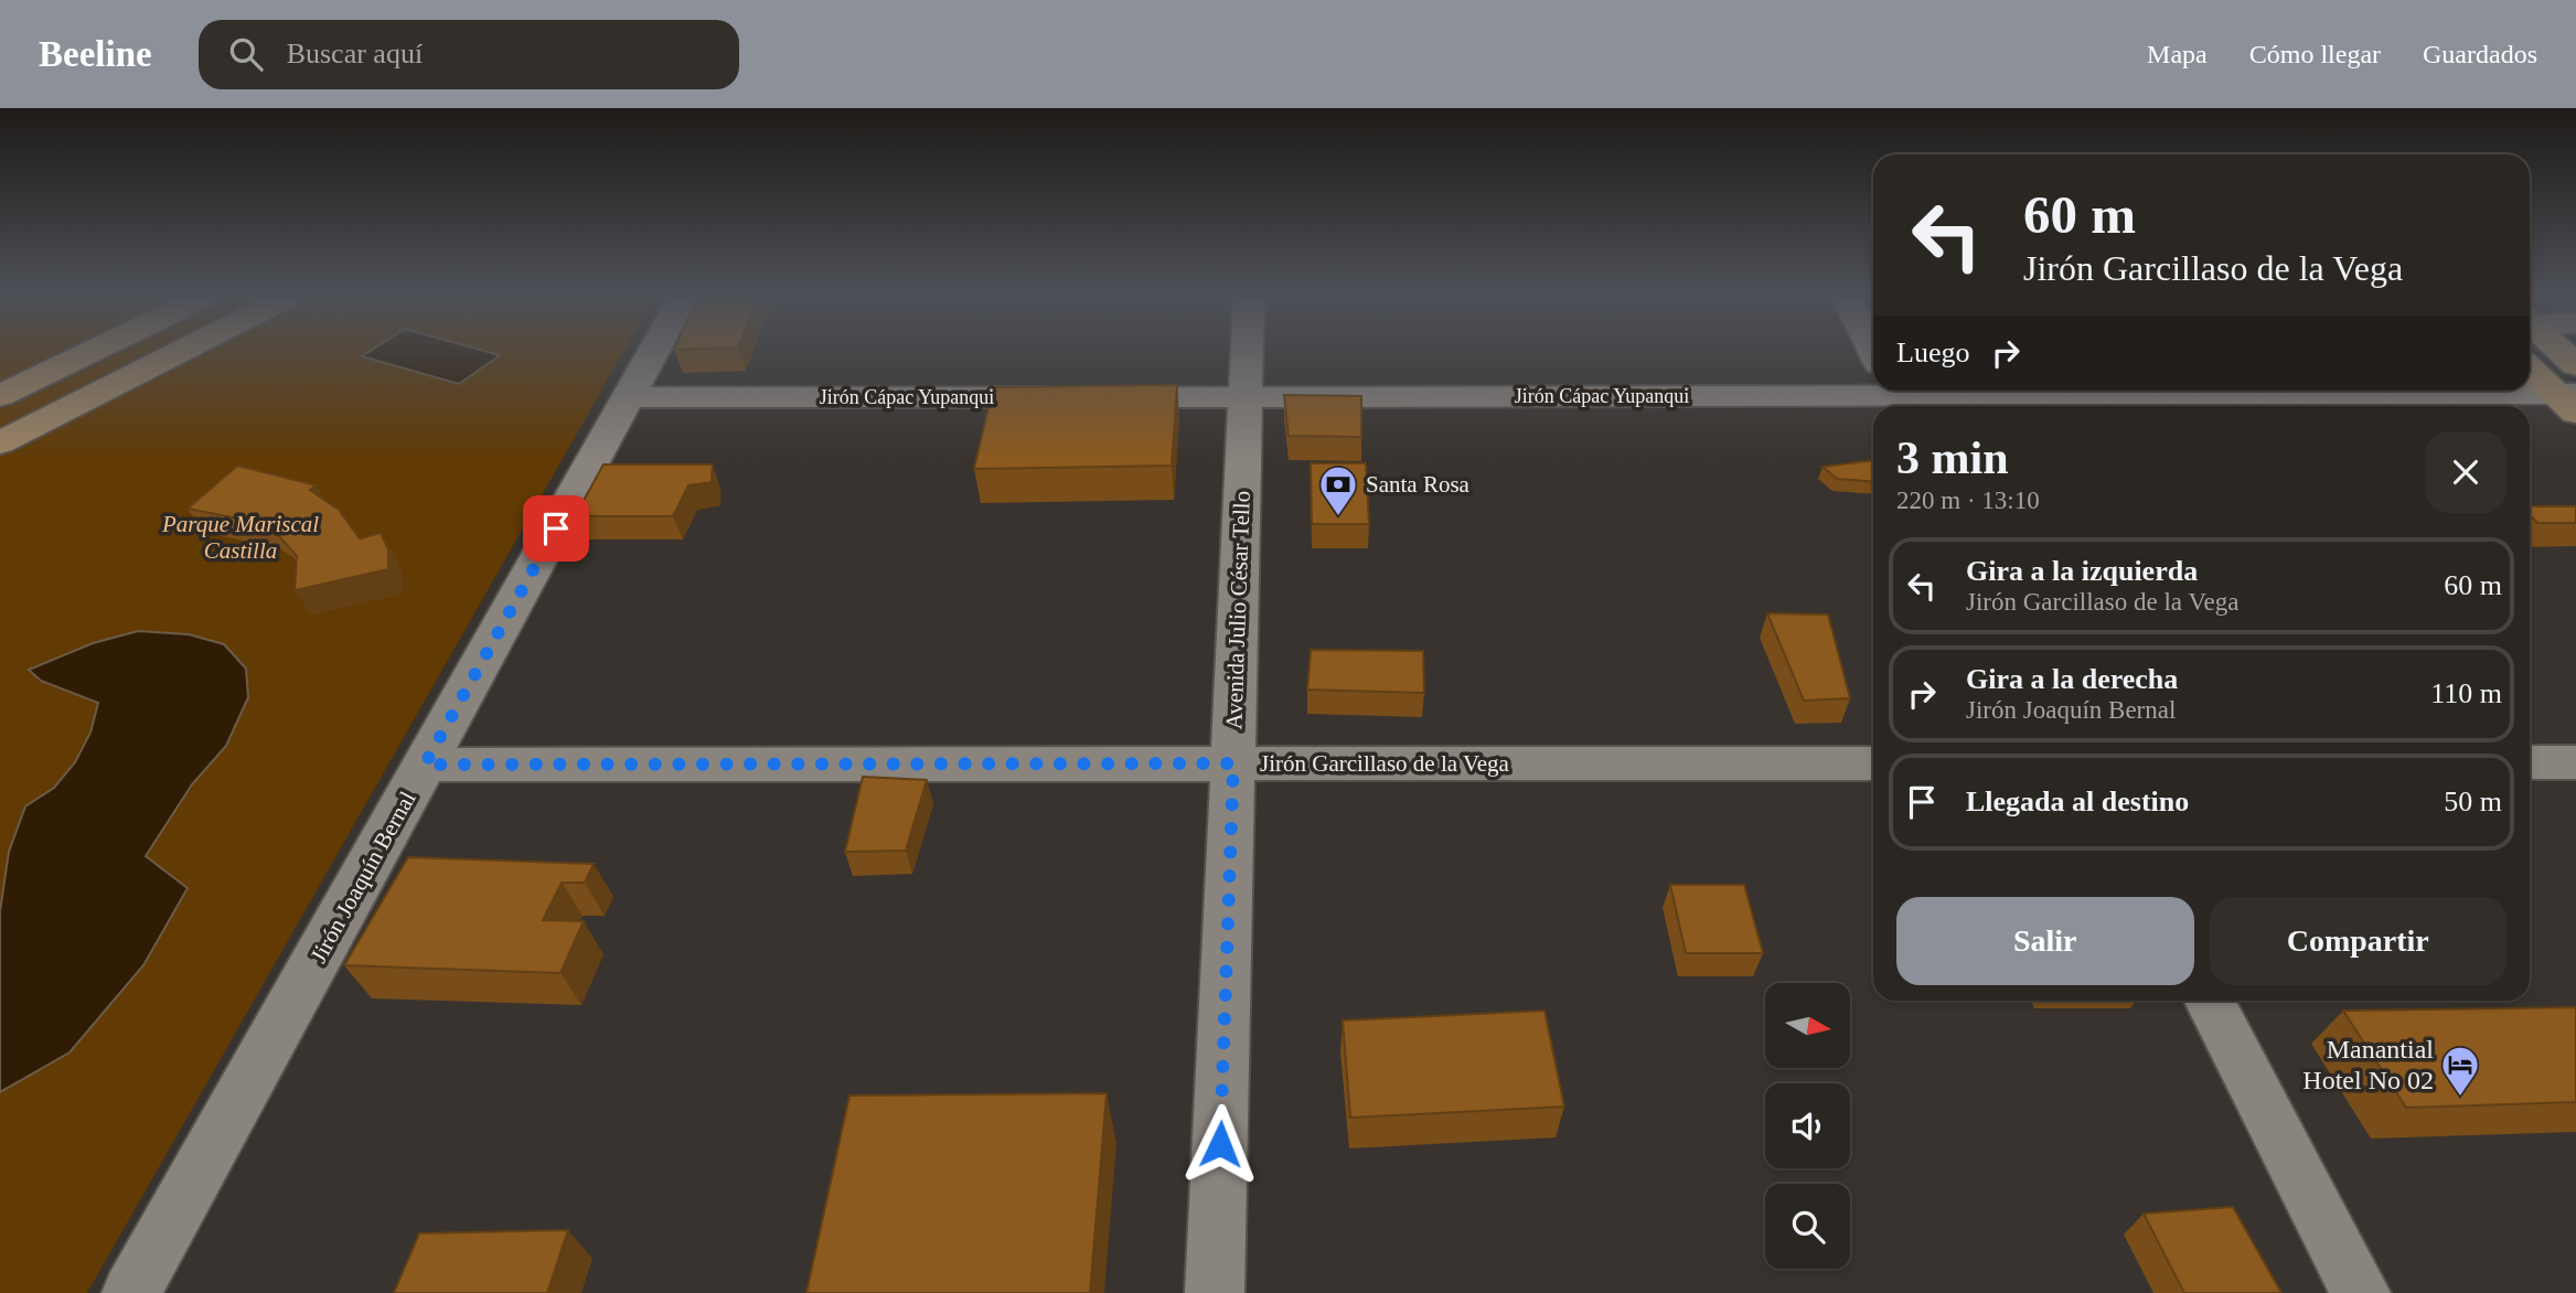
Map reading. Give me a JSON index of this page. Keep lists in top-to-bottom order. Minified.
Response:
{"streets":{"street":["Jirón Cápac Yupanqui","Avenida Julio César Tello","Jirón Garcillaso de la Vega","Jirón Joaquín Bernal"]},"crossings":[["Jirón Cápac Yupanqui","Avenida Julio César Tello"],["Jirón Cápac Yupanqui","Jirón Joaquín Bernal"],["Avenida Julio César Tello","Jirón Garcillaso de la Vega"],["Jirón Garcillaso de la Vega","Jirón Joaquín Bernal"]],"parks":["Parque Mariscal Castilla"],"places":{"bank":["Santa Rosa"],"hotel":["Manantial Hotel No 02"]},"north":"right","page":{"header":"Beeline","search":"Buscar aquí","nav":["Mapa","Cómo llegar","Guardados"],"turn":["60 m","Jirón Garcillaso de la Vega"],"then":"Luego","heading":["3 min","220 m · 13:10"],"list":[{"name":"Gira a la izquierda","note":"Jirón Garcillaso de la Vega","value":"60 m"},{"name":"Gira a la derecha","note":"Jirón Joaquín Bernal","value":"110 m"},{"name":"Llegada al destino","value":"50 m"}],"buttons":["Salir","Compartir"]}}
